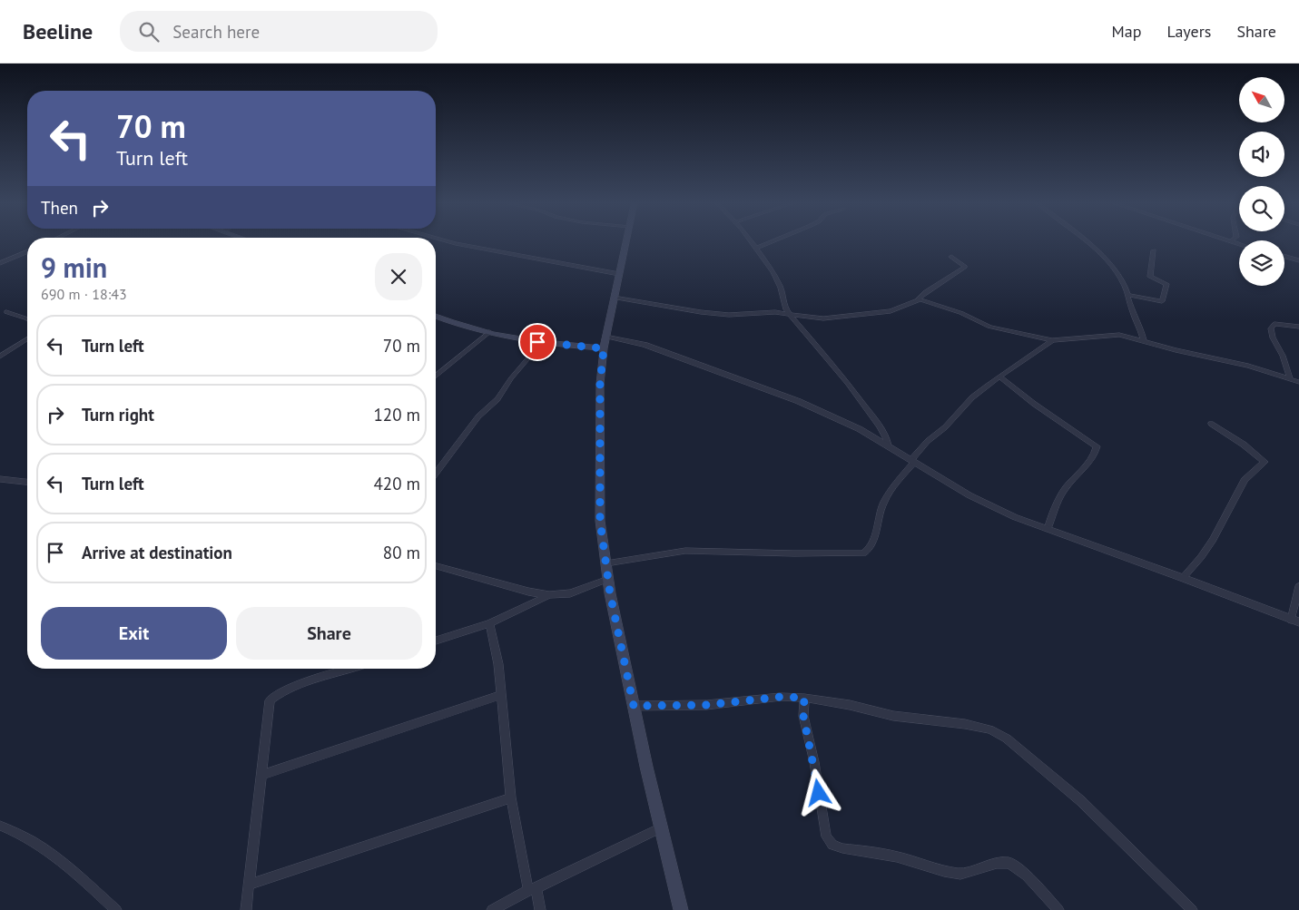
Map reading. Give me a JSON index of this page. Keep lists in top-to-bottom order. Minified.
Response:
{"north":"top left","page":{"header":"Beeline","search":"Search here","nav":["Map","Layers","Share"],"turn":["70 m","Turn left"],"then":"Then","heading":["9 min","690 m · 18:43"],"list":[{"name":"Turn left","value":"70 m"},{"name":"Turn right","value":"120 m"},{"name":"Turn left","value":"420 m"},{"name":"Arrive at destination","value":"80 m"}],"buttons":["Exit","Share"]}}
